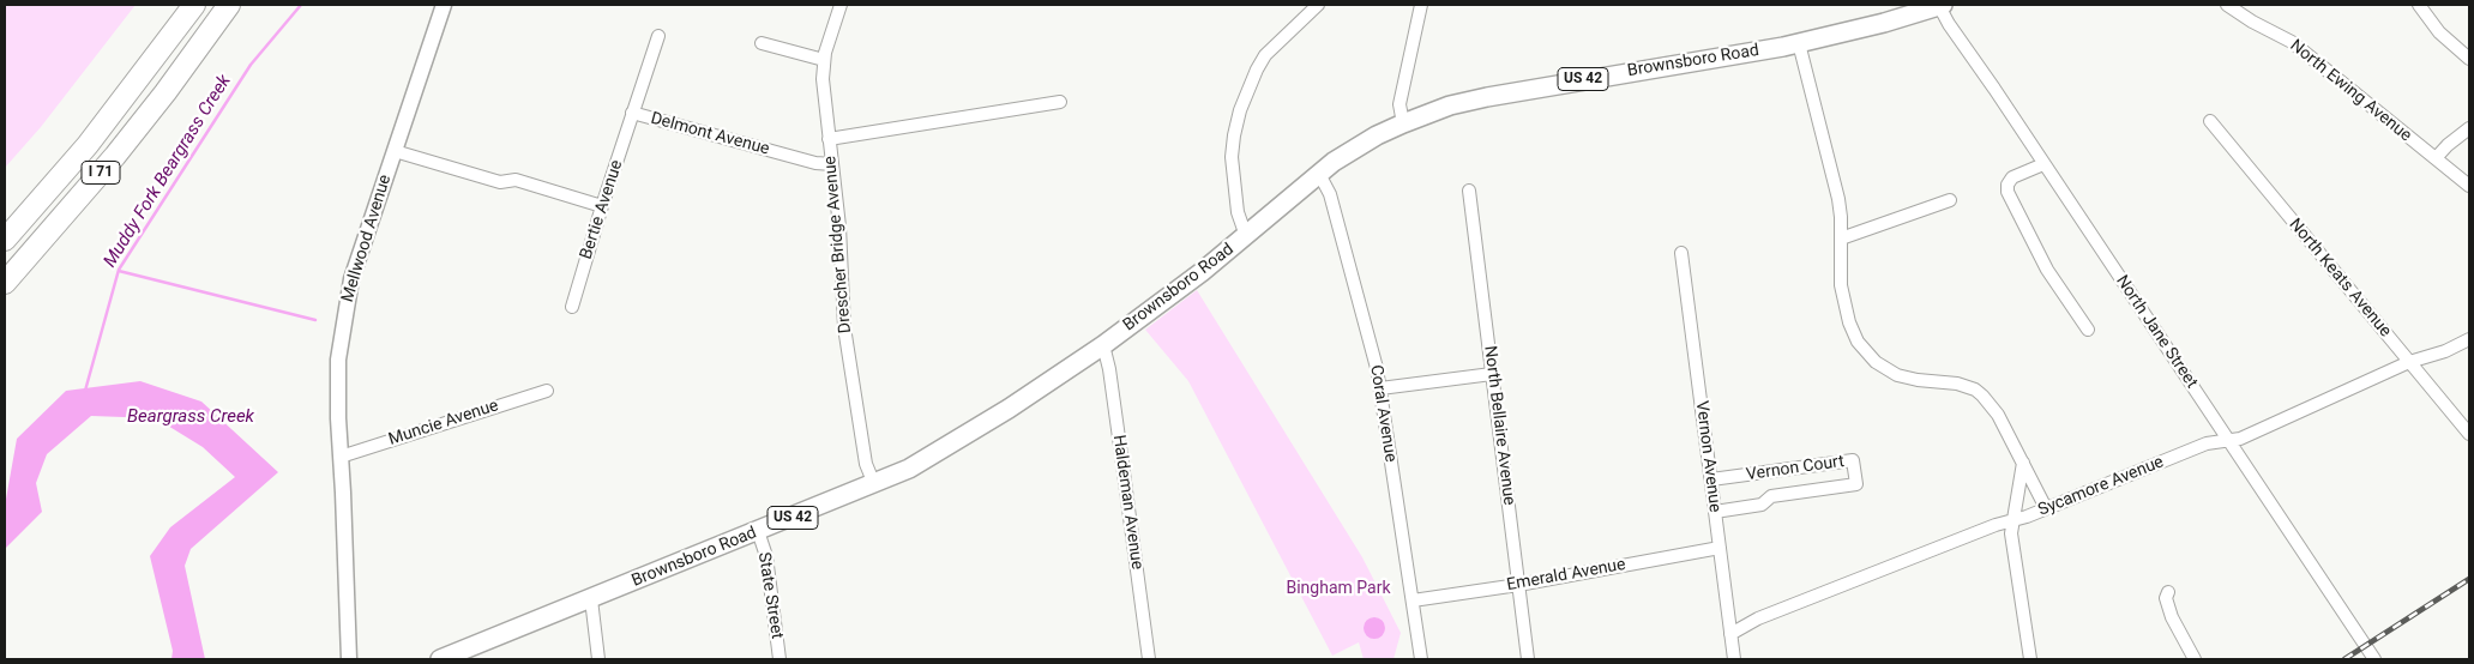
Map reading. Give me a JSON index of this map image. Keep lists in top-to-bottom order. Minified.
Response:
{"streets":{"highway":["I 71"],"main road":["Brownsboro Road","US 42"],"street":["North Ewing Avenue","Delmont Avenue","Bertie Avenue","Mellwood Avenue","Drescher Bridge Avenue","North Keats Avenue","North Jane Street","Coral Avenue","Muncie Avenue","North Bellaire Avenue","Vernon Avenue","Vernon Court","Sycamore Avenue","Haldeman Avenue","Emerald Avenue","State Street"]},"crossings":[["Brownsboro Road","Drescher Bridge Avenue"],["Brownsboro Road","North Jane Street"],["Brownsboro Road","Coral Avenue"],["Brownsboro Road","Haldeman Avenue"],["Brownsboro Road","State Street"],["Delmont Avenue","Bertie Avenue"],["Delmont Avenue","Drescher Bridge Avenue"],["Mellwood Avenue","Muncie Avenue"],["North Keats Avenue","Sycamore Avenue"],["North Jane Street","Sycamore Avenue"],["Coral Avenue","Emerald Avenue"],["North Bellaire Avenue","Emerald Avenue"],["Vernon Avenue","Vernon Court"],["Vernon Avenue","Sycamore Avenue"],["Vernon Avenue","Emerald Avenue"]],"water":["Muddy Fork Beargrass Creek","Beargrass Creek"],"parks":["Bingham Park"]}
